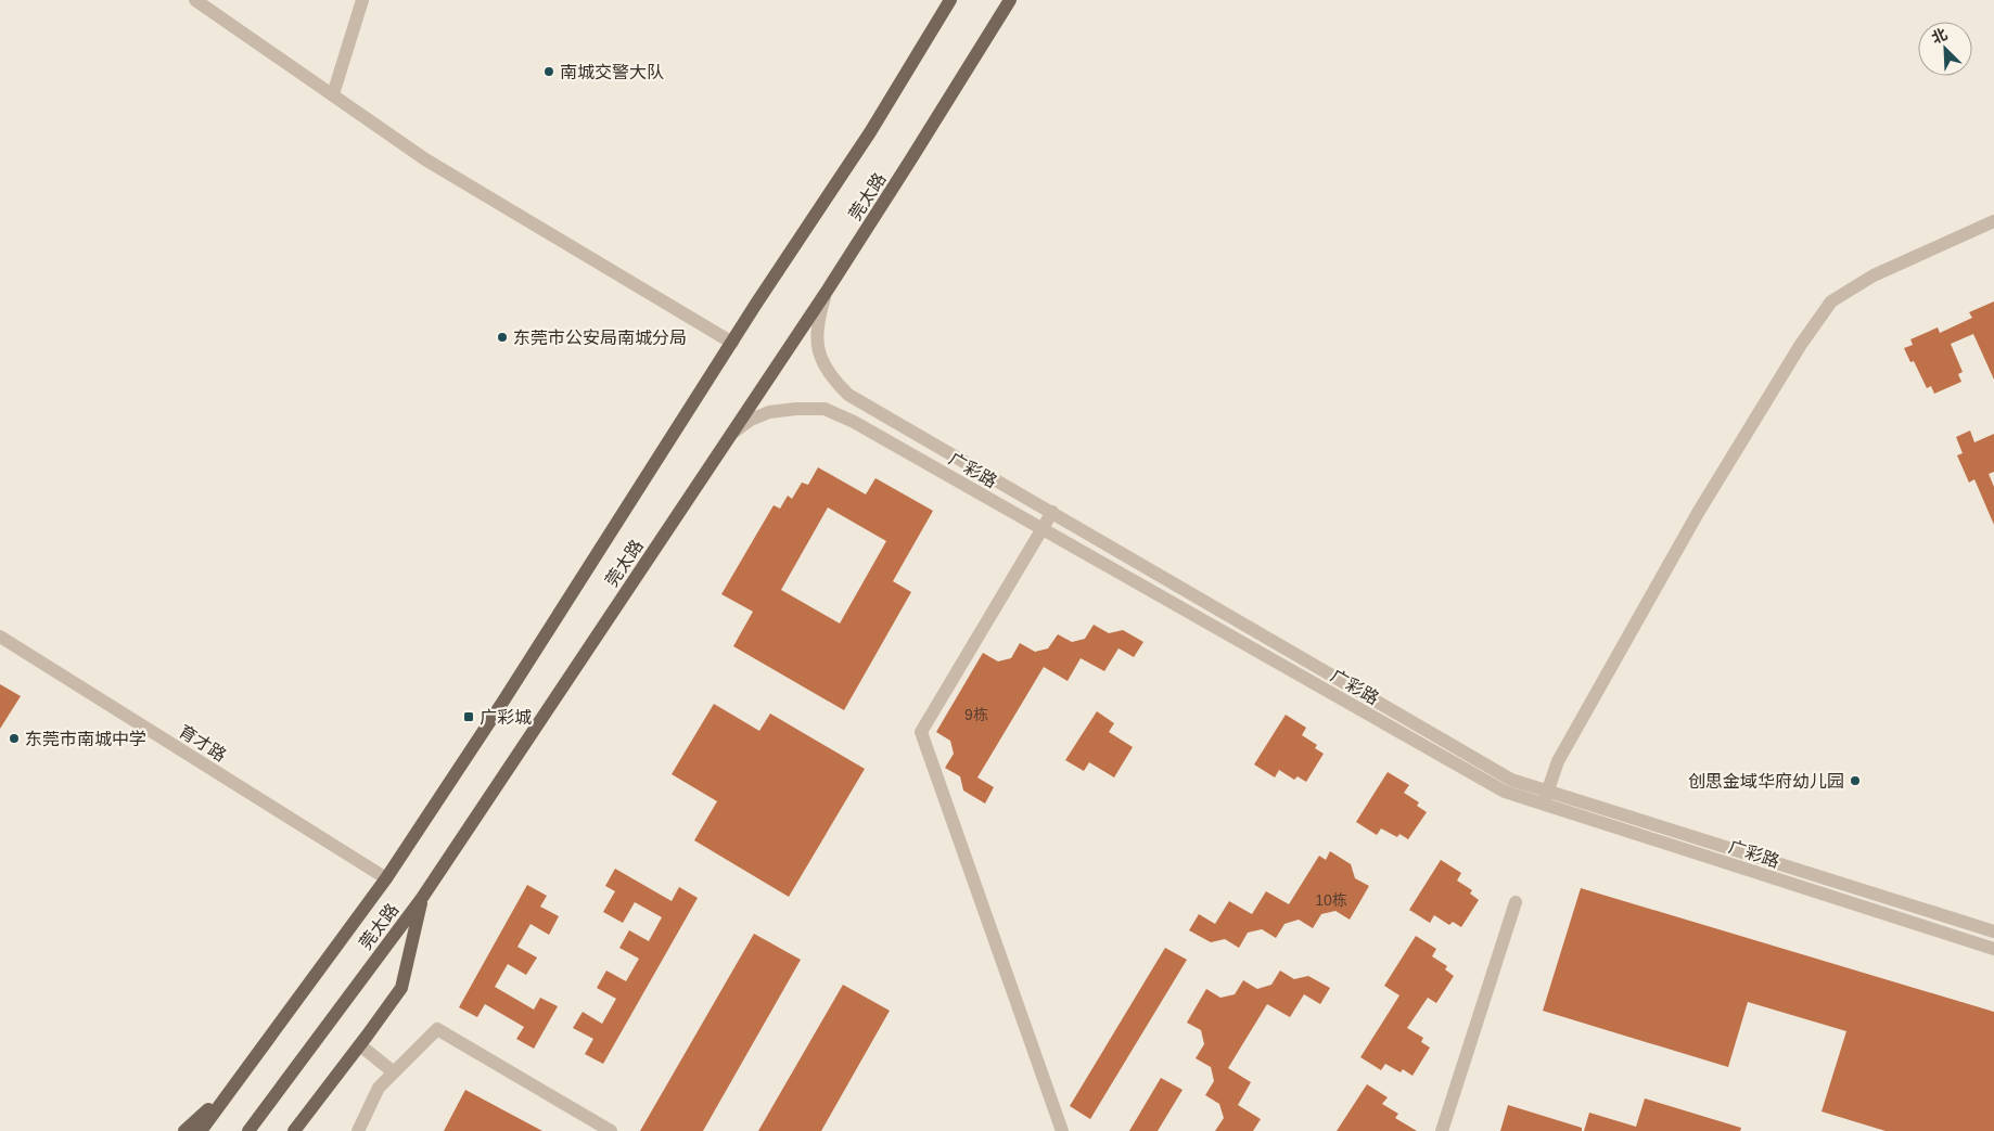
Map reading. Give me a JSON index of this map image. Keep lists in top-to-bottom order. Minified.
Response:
{"streets":{"main road":["莞太路"],"street":["广彩路","育才路"]},"crossings":[["莞太路","广彩路"],["莞太路","育才路"]],"places":{"other":["南城交警大队","东莞市公安局南城分局","东莞市南城中学","创思金域华府幼儿园"],"transit":["广彩城"]},"house_numbers":["9栋","10栋"],"north":"top left"}
